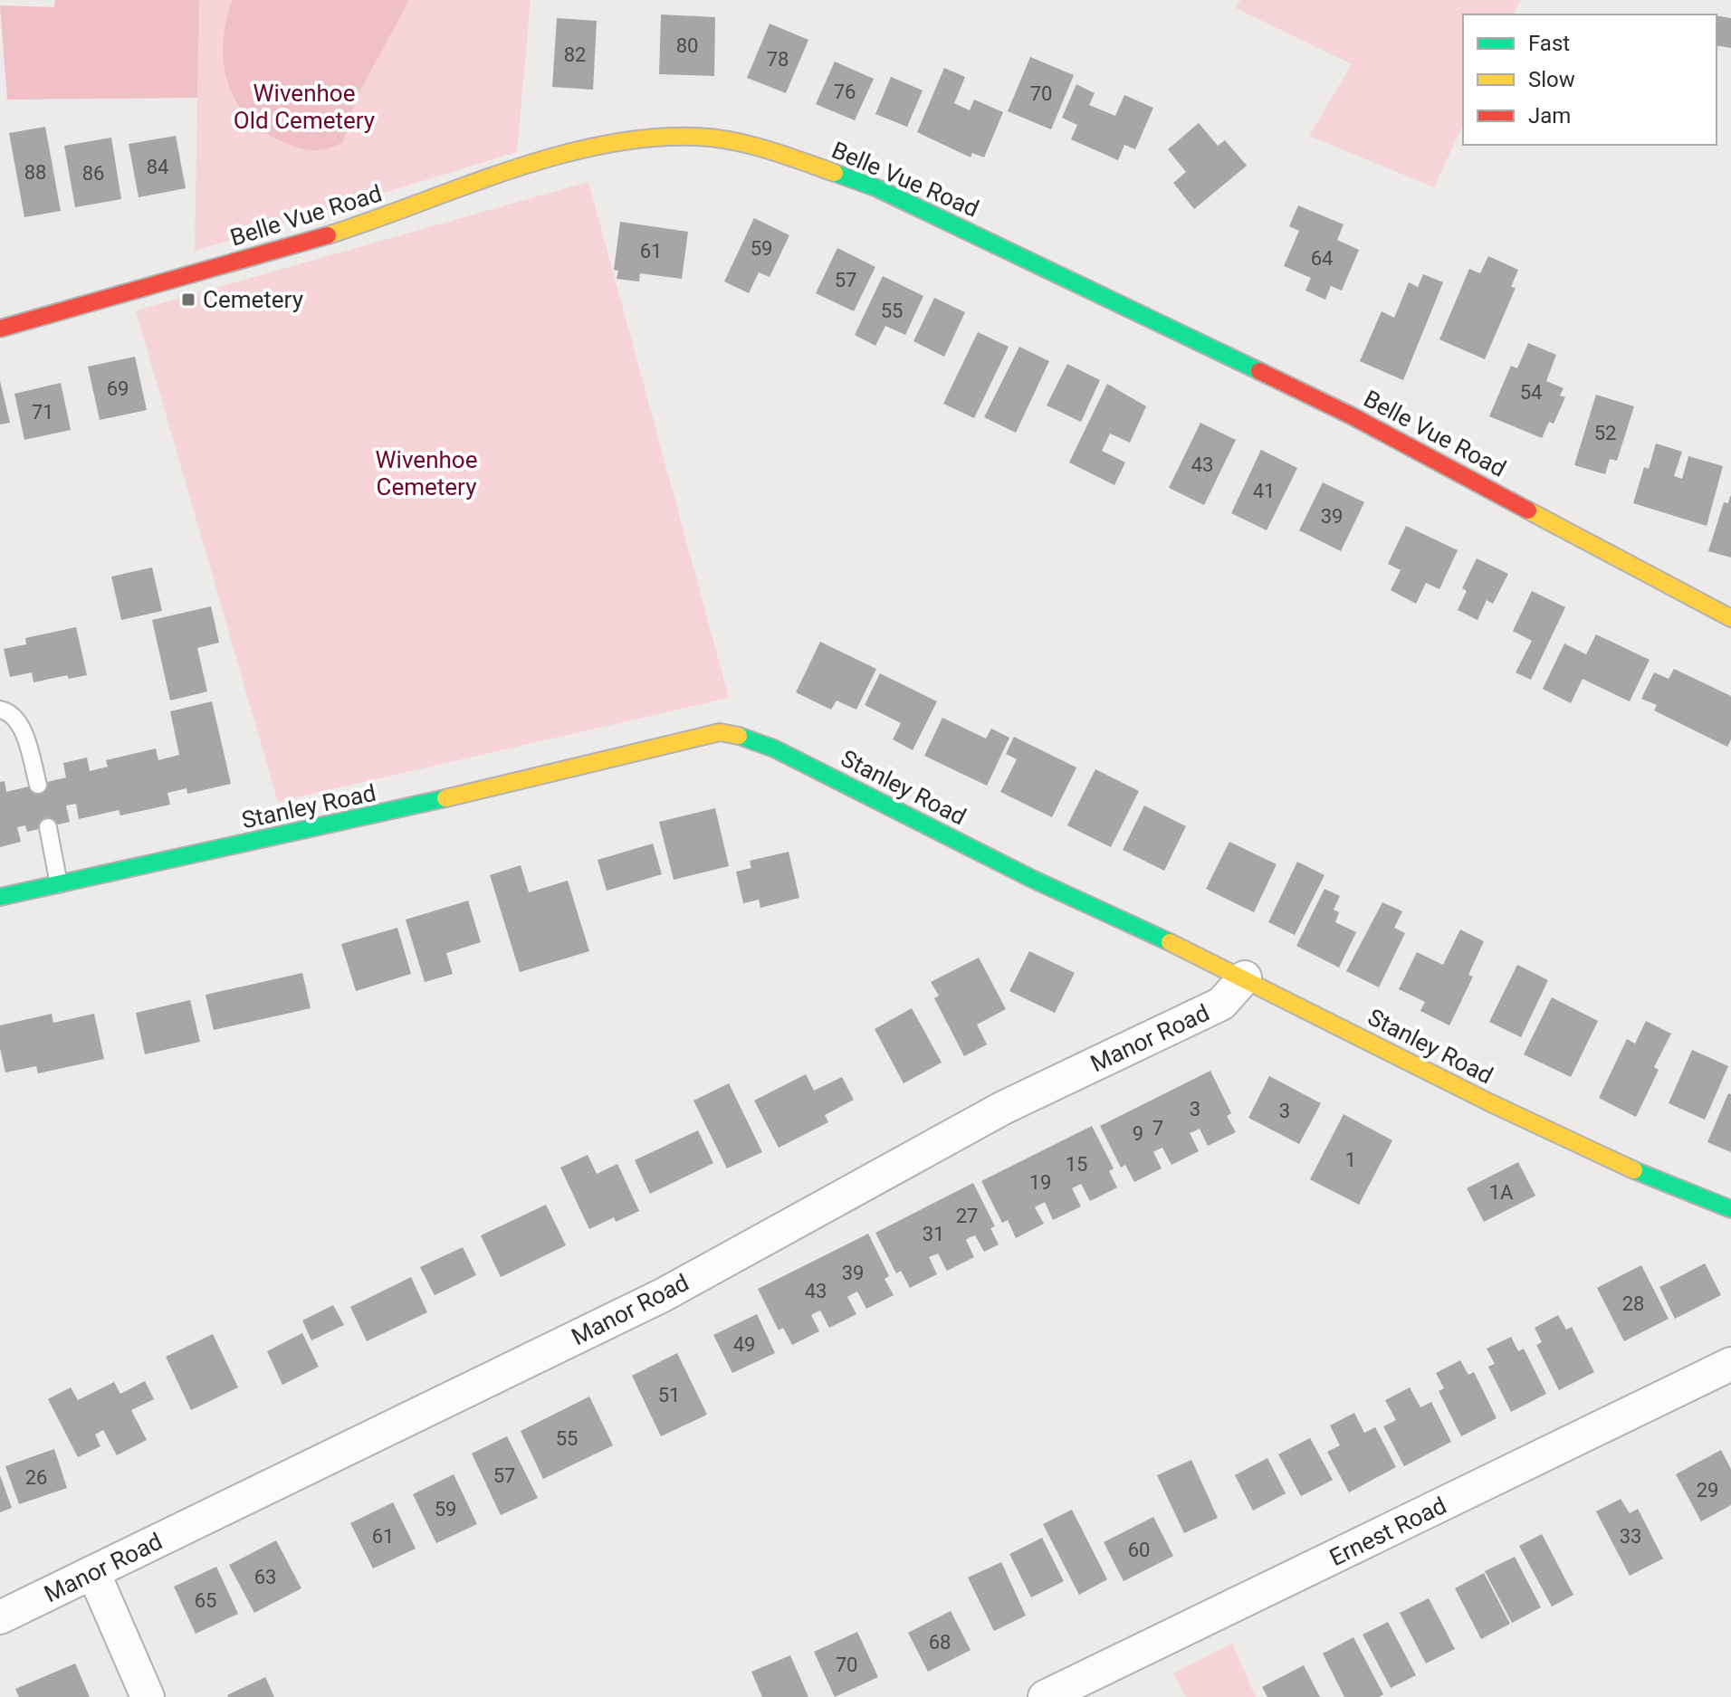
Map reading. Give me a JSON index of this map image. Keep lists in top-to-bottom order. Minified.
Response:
{"streets":{"street":["Belle Vue Road","Stanley Road","Manor Road","Ernest Road"]},"crossings":[["Stanley Road","Manor Road"]],"parks":["Wivenhoe Old Cemetery","Wivenhoe Cemetery"],"places":{"transit":["Cemetery"]},"house_numbers":["80","82","78","76","70","84","88","86","59","61","64","57","55","69","54","71","52","43","41","39","3","3","7","9","1","15","19","1A","27","31","39","43","28","49","51","55","57","26","29","59","61","33","60","63","65","68","70"],"legend":["Fast","Slow","Jam"]}
